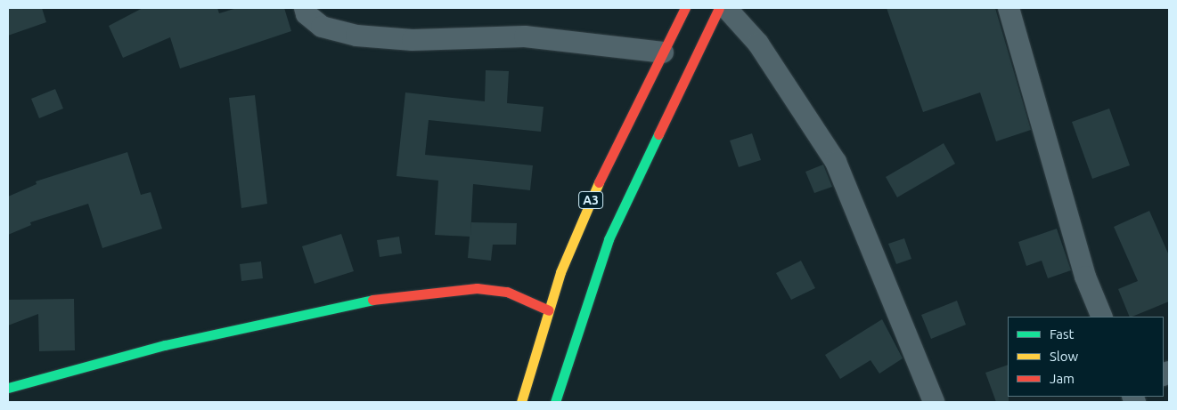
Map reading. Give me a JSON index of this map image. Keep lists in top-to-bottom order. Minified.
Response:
{"streets":{"main road":["A3"]},"legend":["Fast","Slow","Jam"]}
